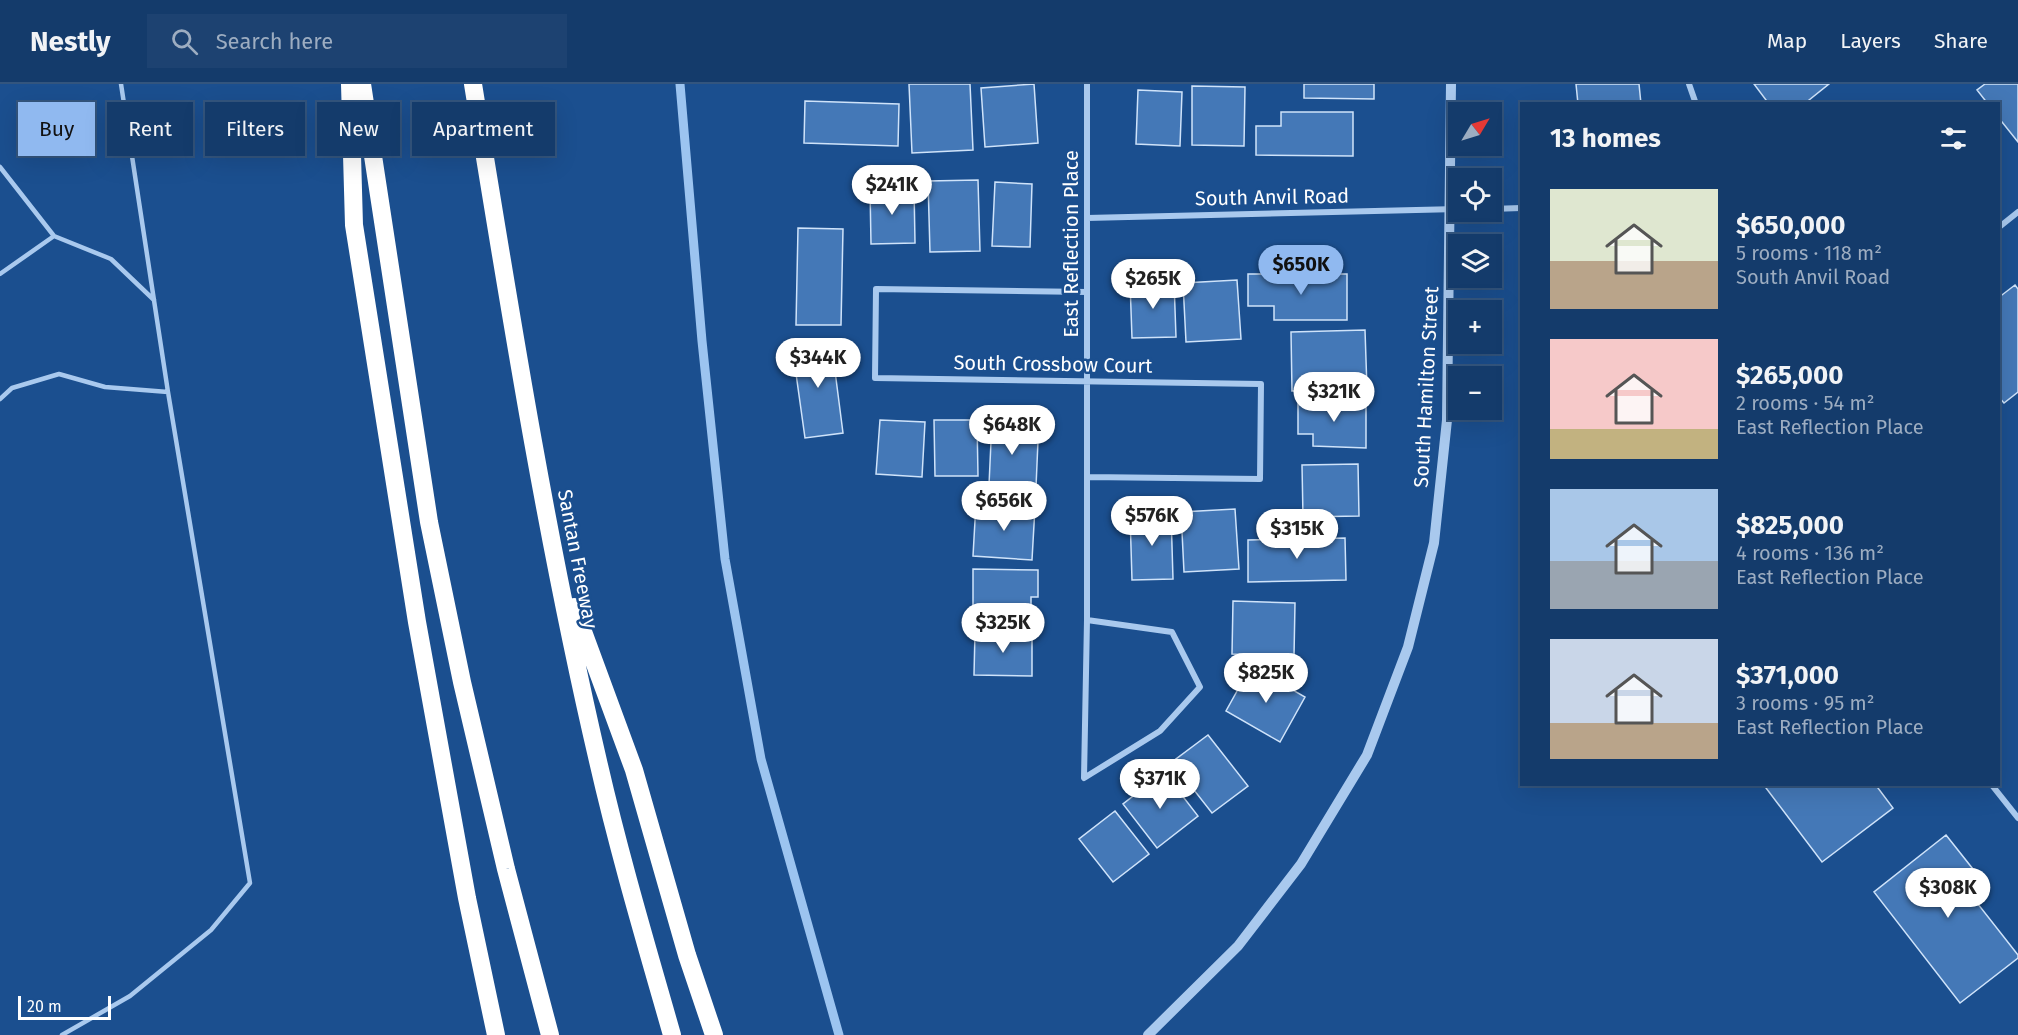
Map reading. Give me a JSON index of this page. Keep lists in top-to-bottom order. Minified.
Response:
{"streets":{"highway":["Santan Freeway"],"street":["South Anvil Road","East Reflection Place","South Crossbow Court","South Hamilton Street"]},"crossings":[["South Anvil Road","East Reflection Place"],["East Reflection Place","South Crossbow Court"]],"scale_bar":"20 m","north":"top right","page":{"header":"Nestly","search":"Search here","nav":["Map","Layers","Share"],"map_buttons":["+","−"],"chip":["Buy","Rent","Filters","New","Apartment"],"heading":"13 homes","price":["$241K","$650K","$265K","$344K","$321K","$648K","$656K","$576K","$315K","$325K","$825K","$371K","$308K"],"list":[{"name":"$650,000","note":"5 rooms · 118 m² · South Anvil Road"},{"name":"$265,000","note":"2 rooms · 54 m² · East Reflection Place"},{"name":"$825,000","note":"4 rooms · 136 m² · East Reflection Place"},{"name":"$371,000","note":"3 rooms · 95 m² · East Reflection Place"}],"scale":"20 m"}}
